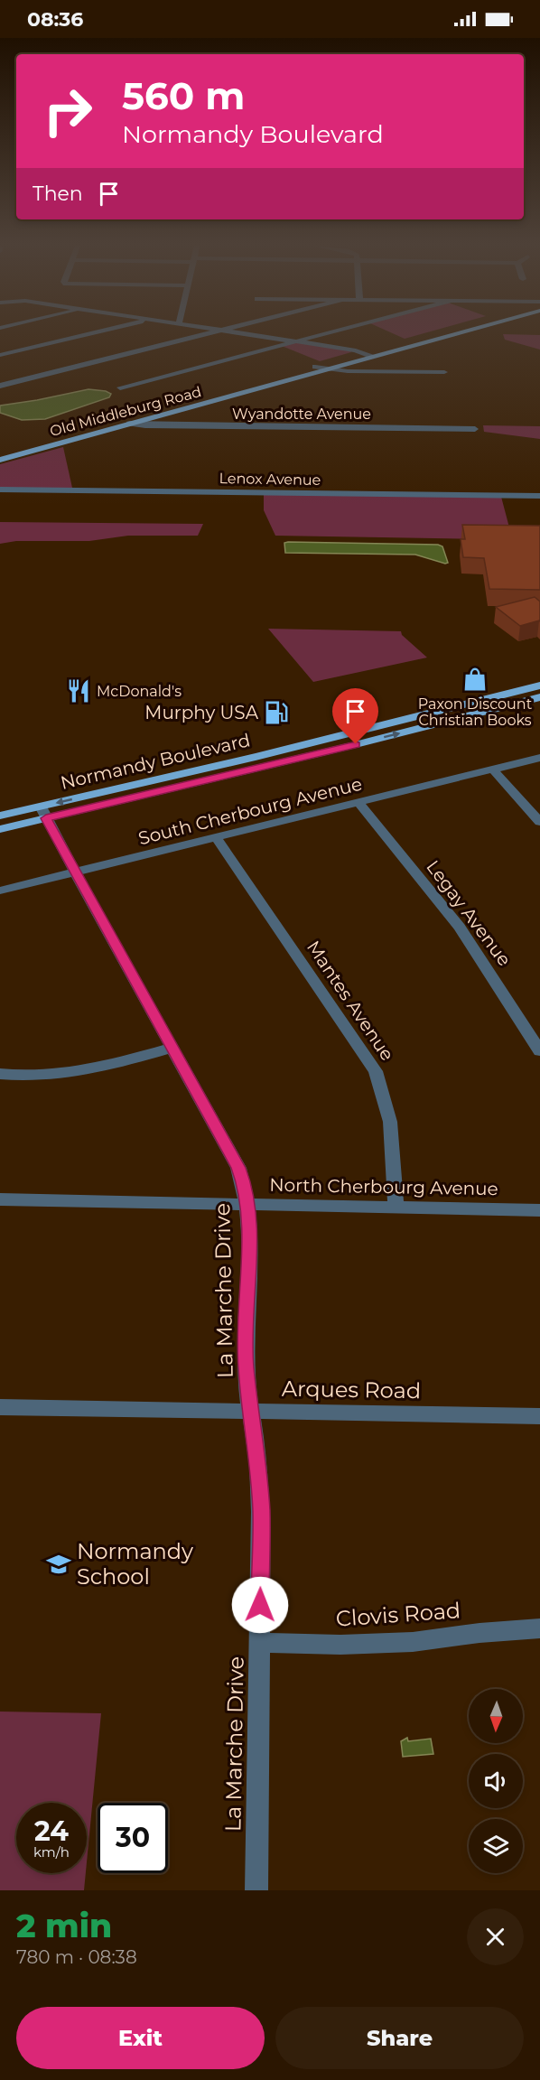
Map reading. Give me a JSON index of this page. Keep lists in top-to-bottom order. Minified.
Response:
{"streets":{"main road":["Old Middleburg Road","Normandy Boulevard"],"street":["Wyandotte Avenue","Lenox Avenue","South Cherbourg Avenue","Legay Avenue","Mantes Avenue","North Cherbourg Avenue","La Marche Drive","Arques Road","Clovis Road"]},"crossings":[["Old Middleburg Road","Wyandotte Avenue"],["Normandy Boulevard","La Marche Drive"],["South Cherbourg Avenue","Legay Avenue"],["South Cherbourg Avenue","Mantes Avenue"],["South Cherbourg Avenue","La Marche Drive"],["Mantes Avenue","North Cherbourg Avenue"],["North Cherbourg Avenue","La Marche Drive"],["La Marche Drive","Arques Road"],["La Marche Drive","Clovis Road"]],"places":{"shop":["Paxon Discount Christian Books"],"restaurant":["McDonald's"],"fuel station":["Murphy USA"],"school or university":["Normandy School"]},"north":"bottom","page":{"status":"08:36","turn":["560 m","Normandy Boulevard"],"then":"Then","speed":"24 km/h","limit":"30","heading":["2 min","780 m · 08:38"],"buttons":["Exit","Share"]}}
